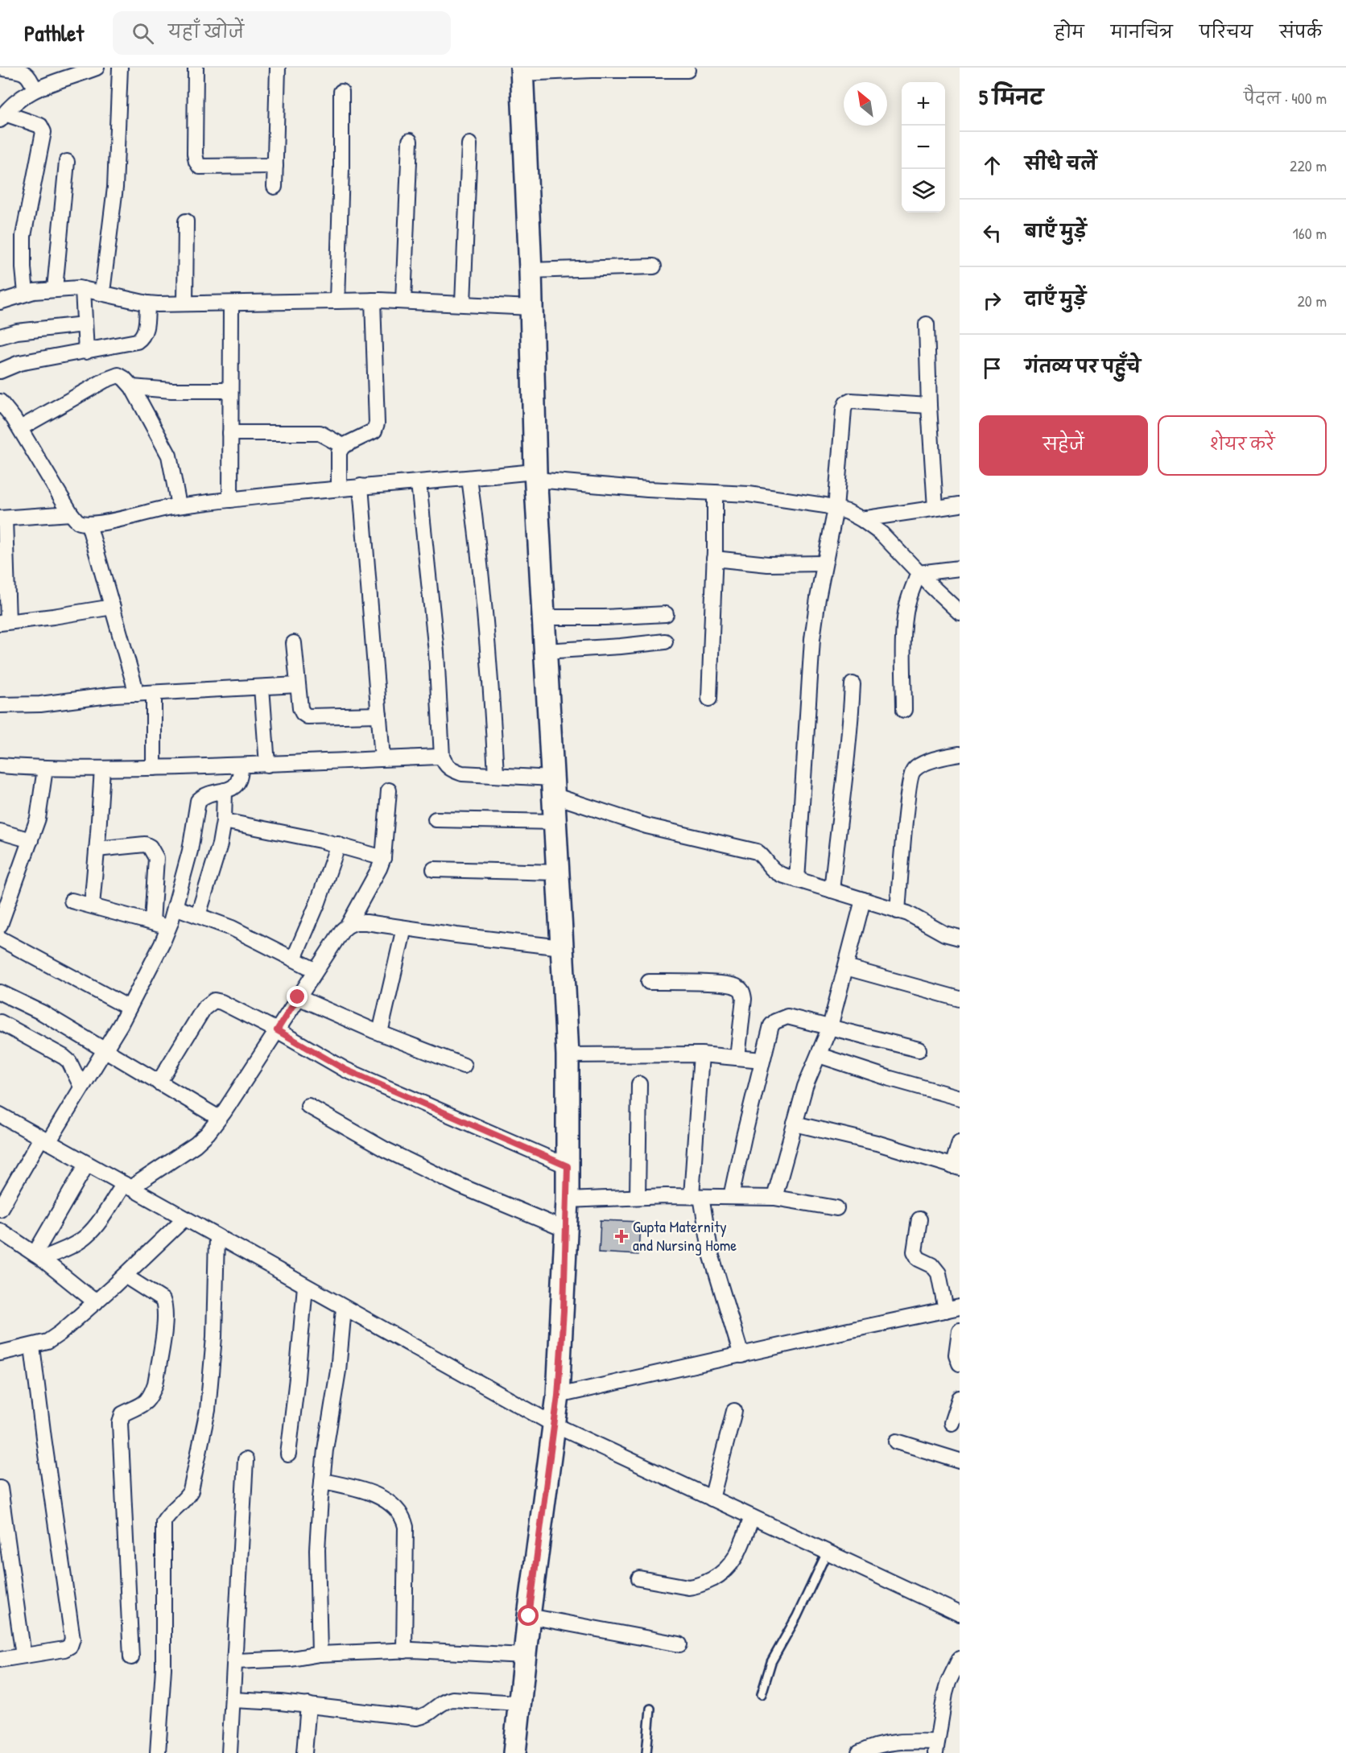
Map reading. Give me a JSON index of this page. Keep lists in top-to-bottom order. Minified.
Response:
{"places":{"health":["Gupta Maternity and Nursing Home"]},"north":"top left","page":{"header":"Pathlet","search":"यहाँ खोजें","nav":["होम","मानचित्र","परिचय","संपर्क"],"heading":["5 मिनट","पैदल · 400 m"],"map_buttons":["+","−"],"list":[["सीधे चलें","220 m"],["बाएँ मुड़ें","160 m"],["दाएँ मुड़ें","20 m"],"गंतव्य पर पहुँचे"],"buttons":["सहेजें","शेयर करें"]}}
